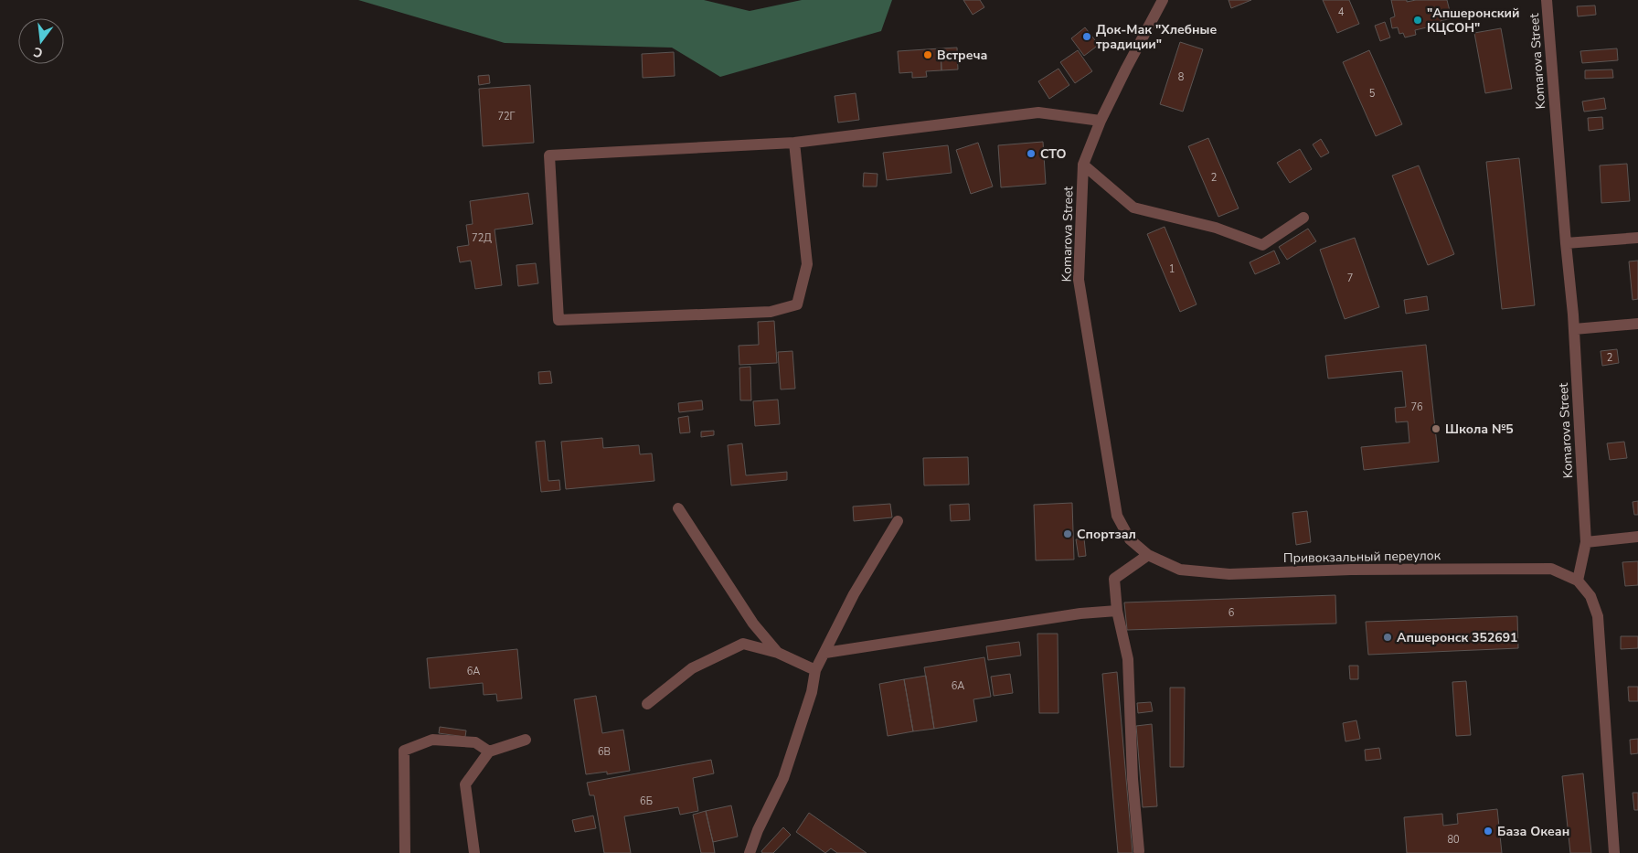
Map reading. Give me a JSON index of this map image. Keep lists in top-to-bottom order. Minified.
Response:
{"streets":{"street":["Komarova Street","Привокзальный переулок"]},"crossings":[["Komarova Street","Привокзальный переулок"]],"places":["\"Апшеронский КЦСОН\"","Док-Мак \"Хлебные традиции\"","Встреча","СТО","Школа №5","Спортзал","Апшеронск 352691","База Океан"],"house_numbers":["4","8","5","72Г","2","72Д","1","7","2","76","6","6А","6А","6В","6Б","80"],"north":"bottom"}
